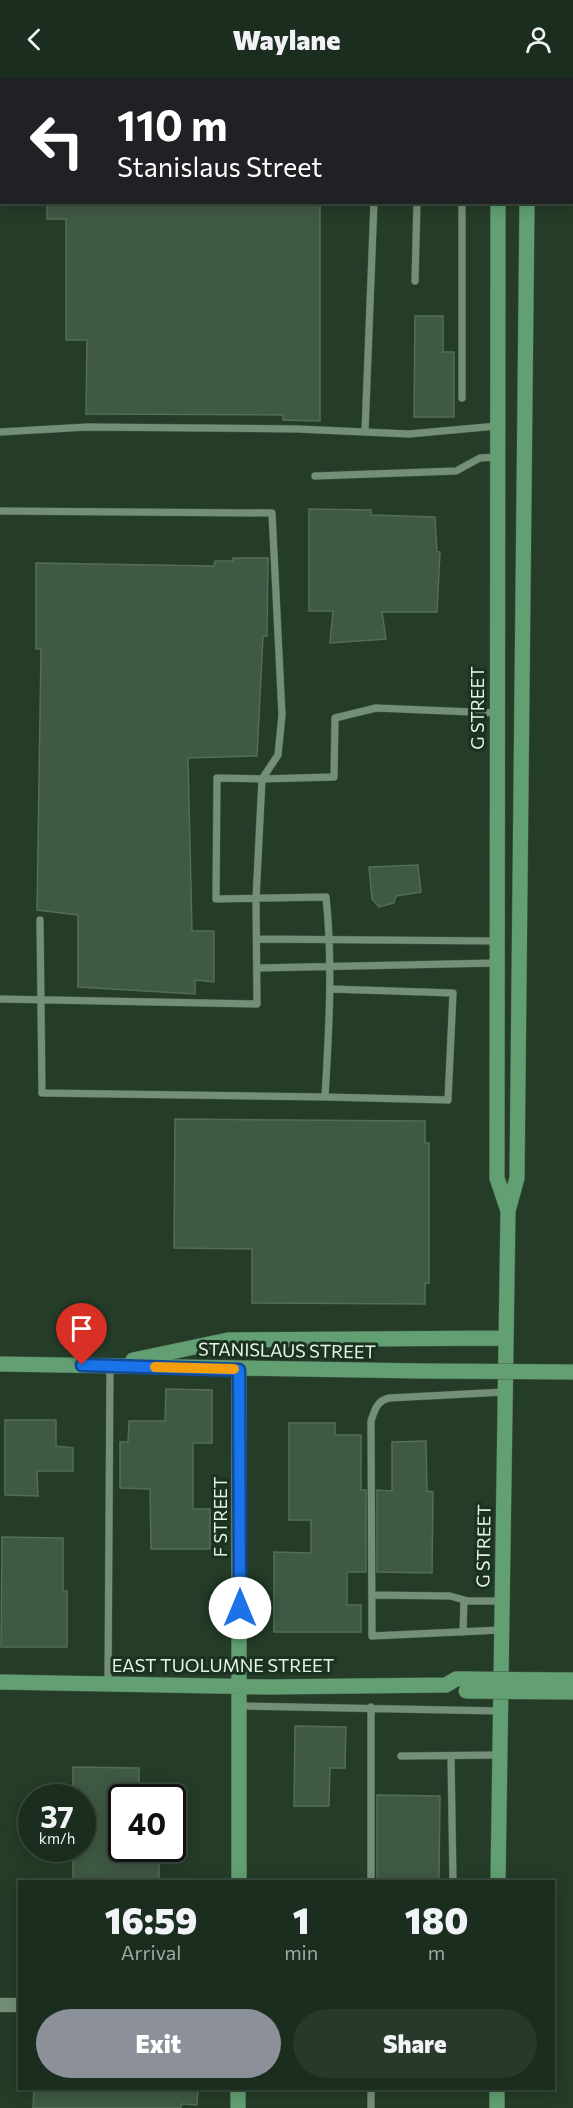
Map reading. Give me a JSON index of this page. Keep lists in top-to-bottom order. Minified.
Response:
{"streets":{"street":["G STREET","STANISLAUS STREET","F STREET","EAST TUOLUMNE STREET"]},"crossings":[["STANISLAUS STREET","F STREET"],["F STREET","EAST TUOLUMNE STREET"]],"page":{"header":"Waylane","turn":["110 m","Stanislaus Street"],"speed":"37 km/h","limit":"40","eta":["16:59","Arrival","1","min","180","m"],"buttons":["Exit","Share"]}}
